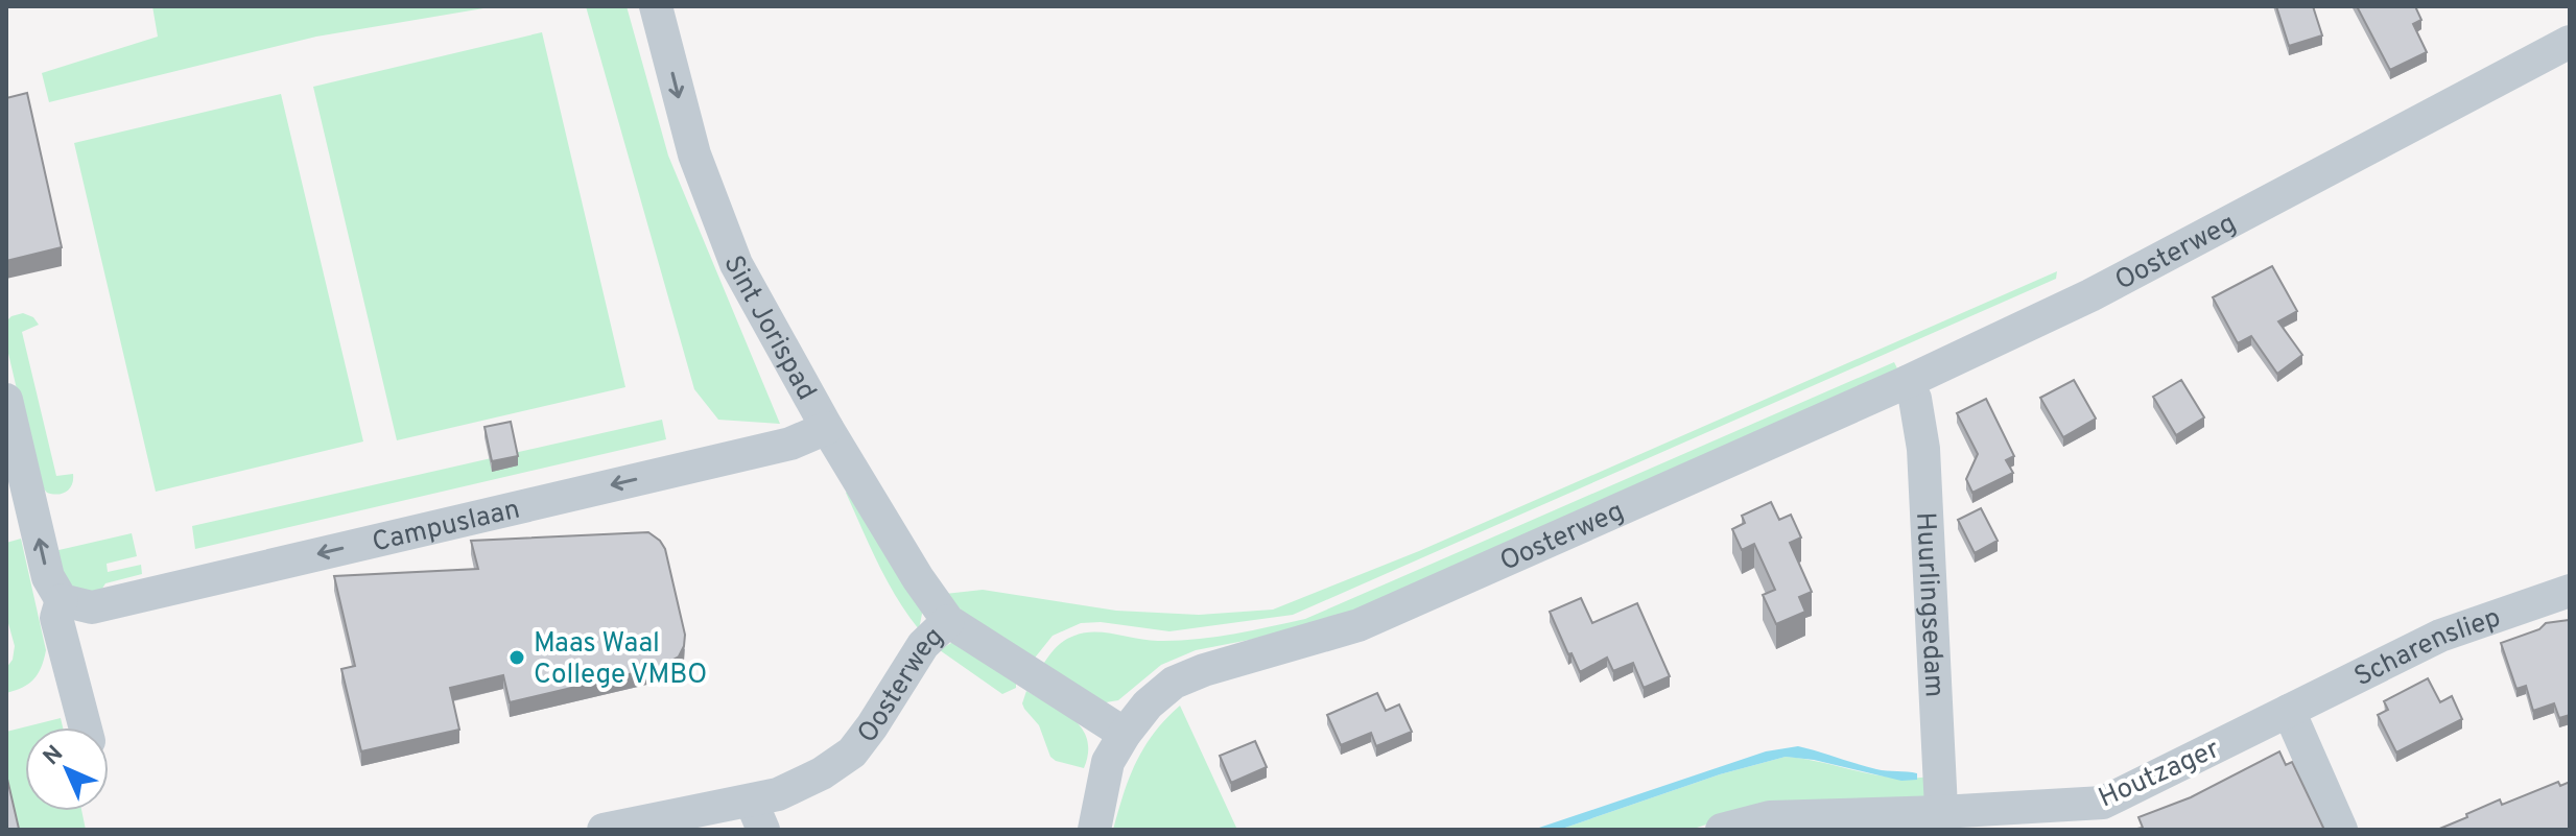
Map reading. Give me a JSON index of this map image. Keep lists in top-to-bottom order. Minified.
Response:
{"streets":{"street":["Oosterweg","Sint Jorispad","Campuslaan","Huurlingsedam","Scharensliep","Houtzager"]},"crossings":[["Oosterweg","Sint Jorispad"],["Oosterweg","Huurlingsedam"],["Sint Jorispad","Campuslaan"],["Huurlingsedam","Houtzager"],["Scharensliep","Houtzager"]],"one_way":["Sint Jorispad","Campuslaan"],"places":["Maas Waal College VMBO"],"north":"top left"}
